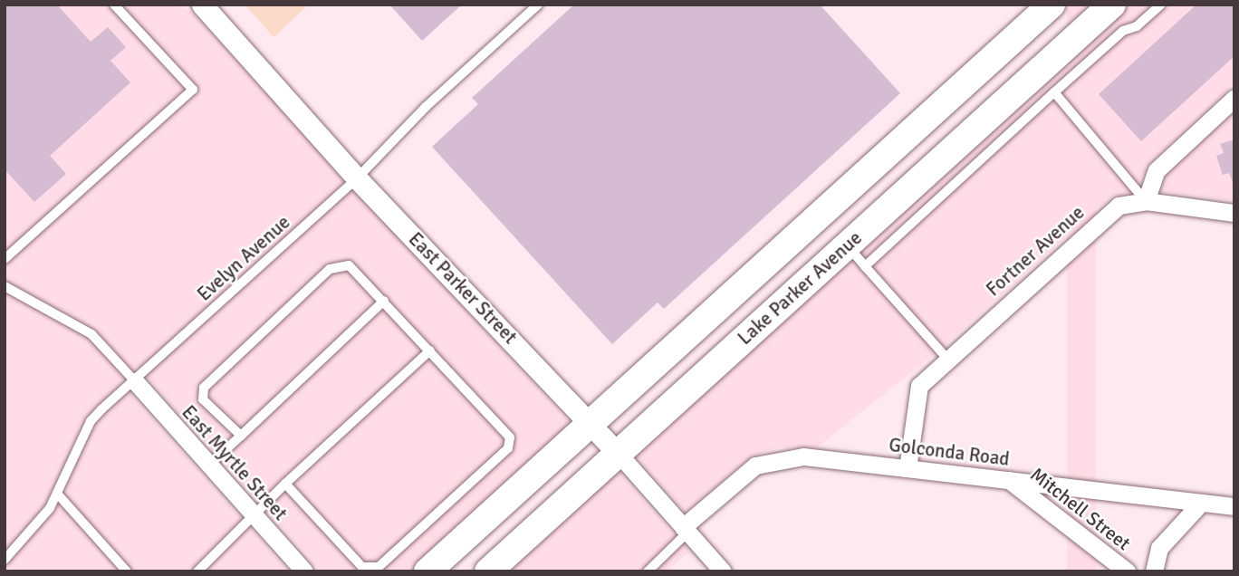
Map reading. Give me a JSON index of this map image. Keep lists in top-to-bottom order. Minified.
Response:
{"streets":{"main road":["Lake Parker Avenue"],"street":["Fortner Avenue","East Parker Street","Golconda Road","East Myrtle Street","Mitchell Street"],"lane":["Evelyn Avenue"]},"crossings":[["Fortner Avenue","Golconda Road"],["Evelyn Avenue","East Parker Street"],["Evelyn Avenue","East Myrtle Street"],["East Parker Street","Lake Parker Avenue"],["East Parker Street","Golconda Road"],["Golconda Road","Mitchell Street"]]}
